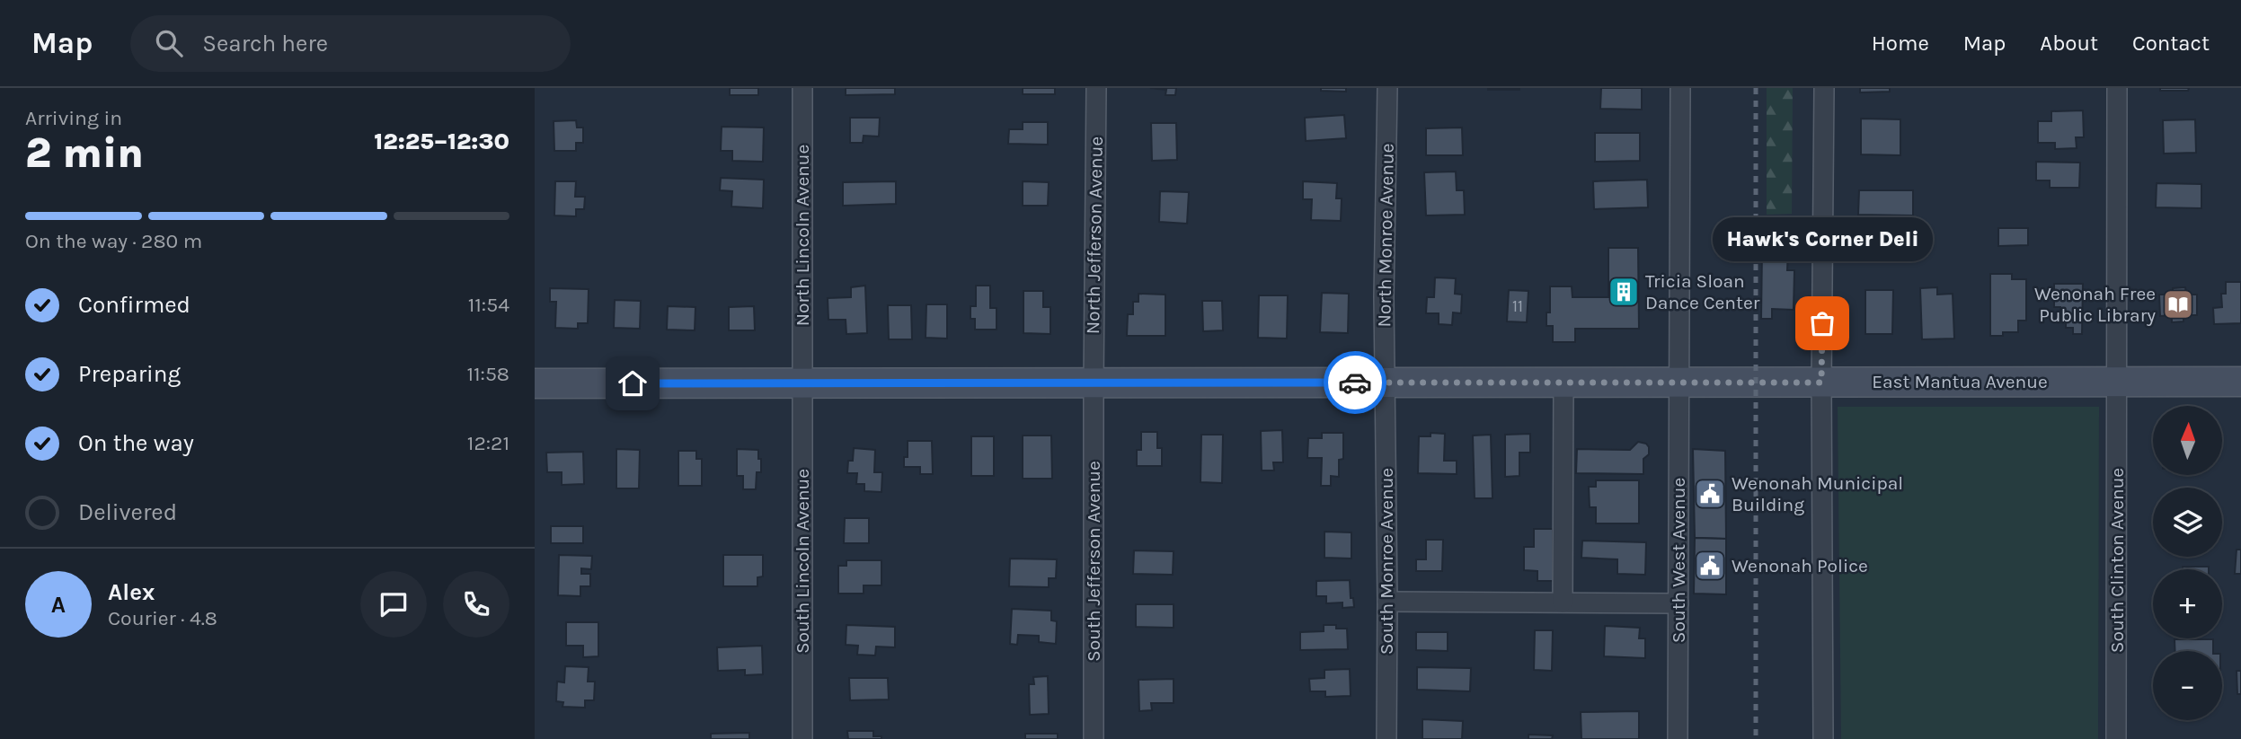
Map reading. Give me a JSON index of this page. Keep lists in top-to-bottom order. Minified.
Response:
{"streets":{"street":["North Lincoln Avenue","North Jefferson Avenue","North Monroe Avenue","East Mantua Avenue","South West Avenue","South Clinton Avenue","South Lincoln Avenue","South Jefferson Avenue","South Monroe Avenue"]},"crossings":[["North Lincoln Avenue","East Mantua Avenue"],["North Lincoln Avenue","South Lincoln Avenue"],["North Jefferson Avenue","East Mantua Avenue"],["North Jefferson Avenue","South Jefferson Avenue"],["North Monroe Avenue","East Mantua Avenue"],["North Monroe Avenue","South Monroe Avenue"],["East Mantua Avenue","South West Avenue"],["East Mantua Avenue","South Clinton Avenue"],["East Mantua Avenue","South Lincoln Avenue"],["East Mantua Avenue","South Jefferson Avenue"],["East Mantua Avenue","South Monroe Avenue"]],"places":{"building":["Tricia Sloan Dance Center"],"library":["Wenonah Free Public Library"],"other":["Hawk's Corner Deli"],"public building":["Wenonah Municipal Building","Wenonah Police"]},"house_numbers":["11"],"north":"top","page":{"header":"Map","search":"Search here","nav":["Home","Map","About","Contact"],"heading":["2 min","Arriving in","12:25–12:30"],"panel":["Alex","Courier · 4.8"],"bar":"On the way · 280 m","bubble":"Hawk's Corner Deli","list":[["Confirmed","11:54"],["Preparing","11:58"],["On the way","12:21"],"Delivered"],"map_buttons":["+","−"],"round":"A"}}
